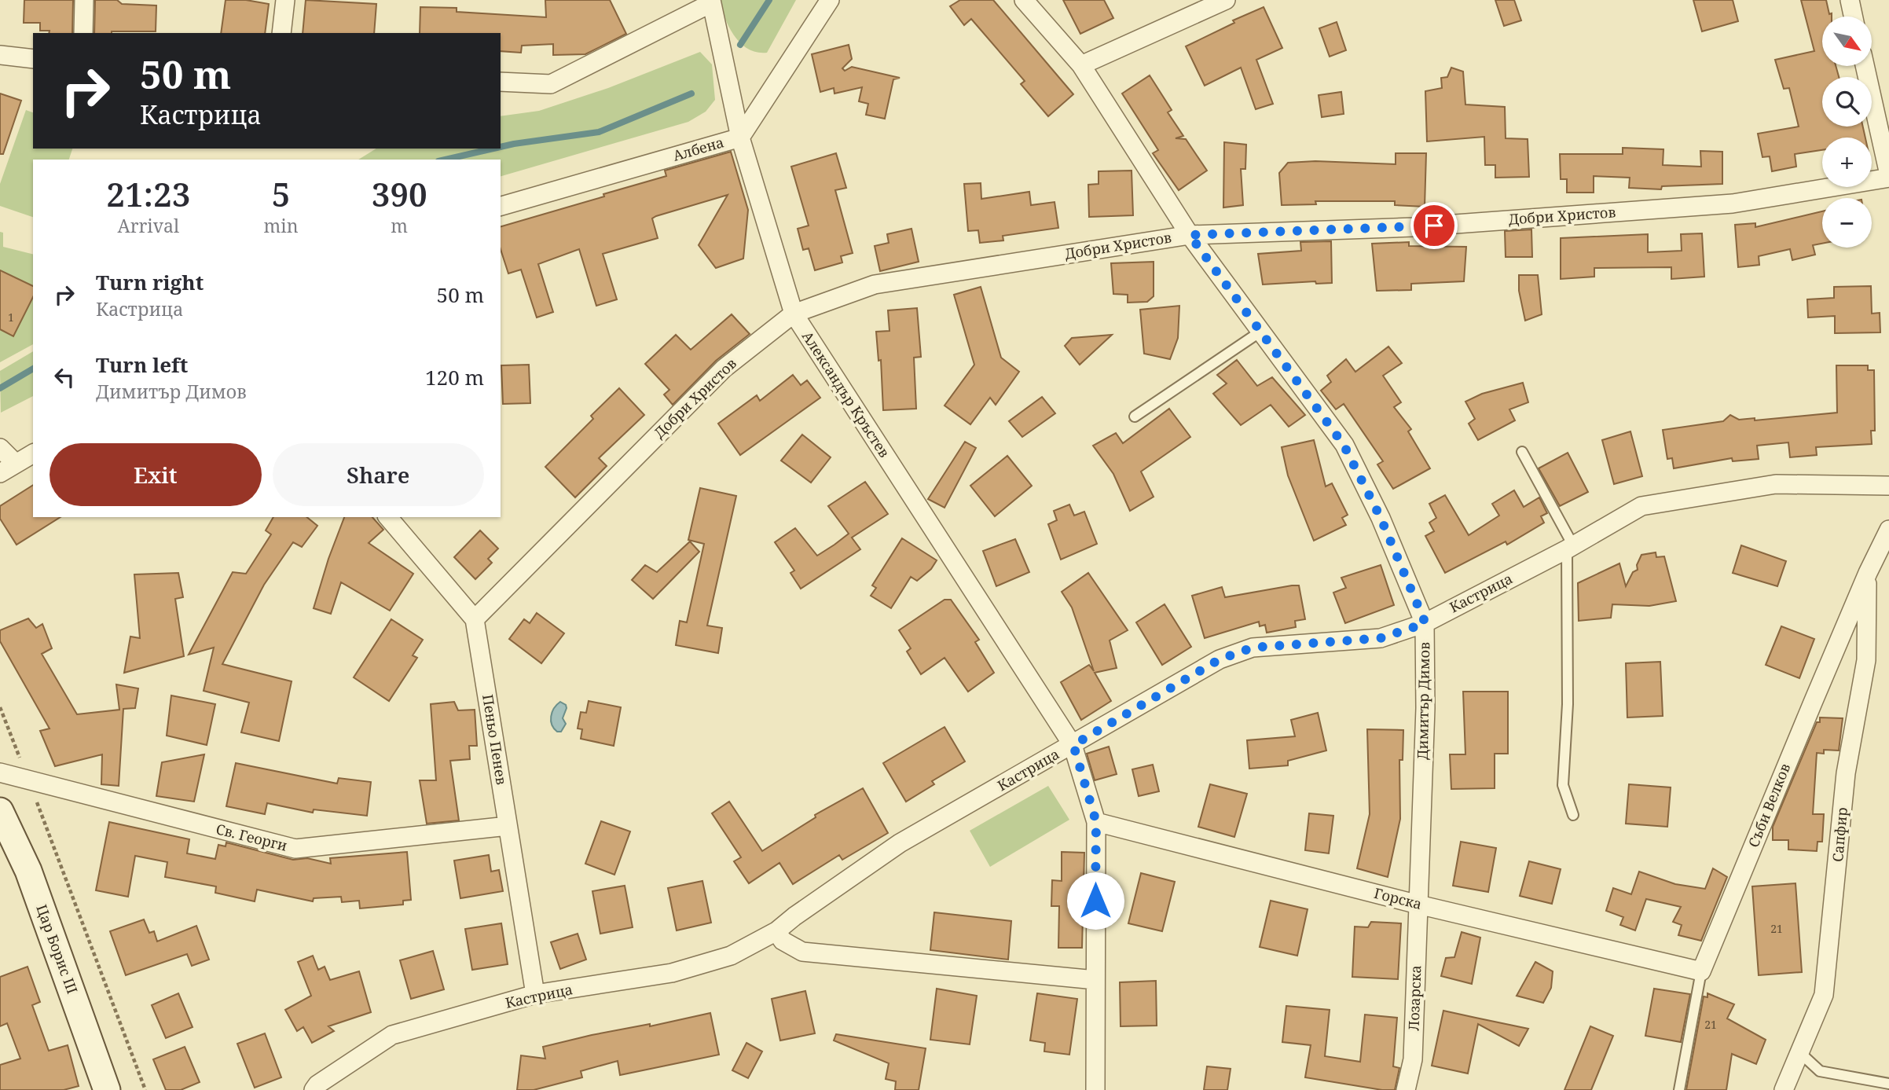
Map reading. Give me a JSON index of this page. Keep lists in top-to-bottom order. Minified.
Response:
{"streets":{"street":["Албена","Добри Христов","Александър Кръстев","Кастрица","Димитър Димов","Пеньо Пенев","Съби Велков","Сапфир","Св. Георги","Горска","Цар Борис III","Лозарска"]},"crossings":[["Албена","Александър Кръстев"],["Добри Христов","Александър Кръстев"],["Добри Христов","Димитър Димов"],["Добри Христов","Пеньо Пенев"],["Александър Кръстев","Кастрица"],["Александър Кръстев","Горска"],["Кастрица","Димитър Димов"],["Кастрица","Пеньо Пенев"],["Димитър Димов","Горска"],["Димитър Димов","Лозарска"],["Пеньо Пенев","Св. Георги"],["Съби Велков","Сапфир"],["Съби Велков","Горска"],["Горска","Лозарска"]],"house_numbers":["1","21","21"],"north":"bottom right","page":{"map_buttons":["+","−"],"turn":["50 m","Кастрица"],"eta":["21:23","Arrival","5","min","390","m"],"list":[{"name":"Turn right","note":"Кастрица","value":"50 m"},{"name":"Turn left","note":"Димитър Димов","value":"120 m"}],"buttons":["Exit","Share"]}}
